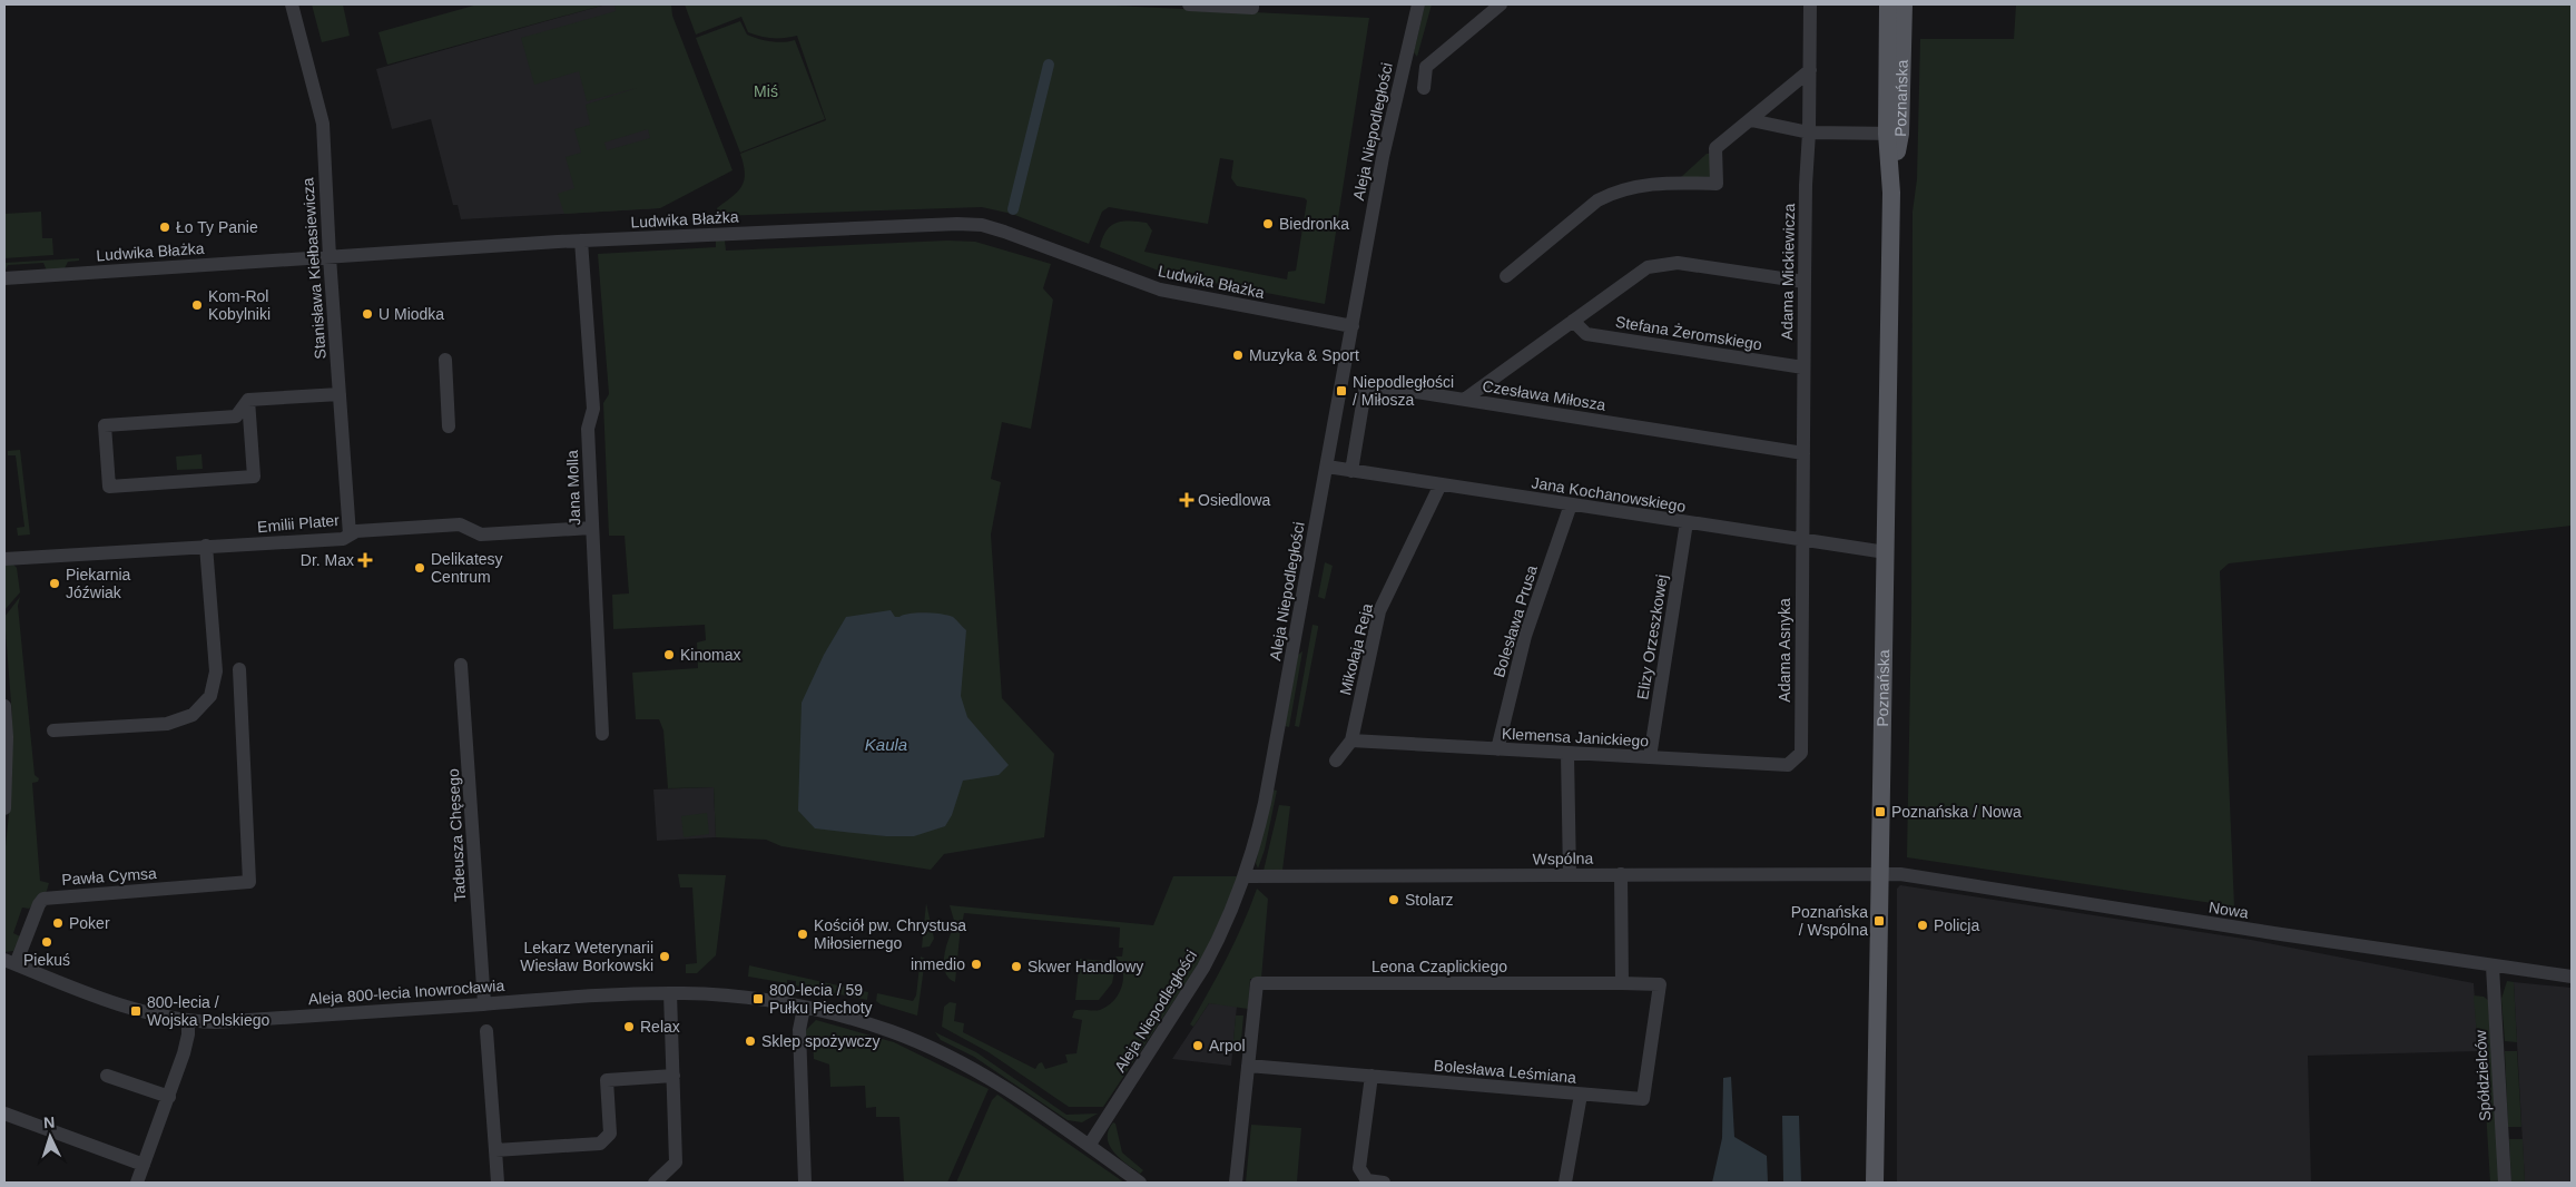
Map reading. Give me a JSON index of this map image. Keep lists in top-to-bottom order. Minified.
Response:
{"streets":{"main road":["Poznańska"],"street":["Aleja Niepodległości","Ludwika Błażka","Stanisława Kiełbasiewicza","Adama Mickiewicza","Stefana Żeromskiego","Czesława Miłosza","Jana Molla","Jana Kochanowskiego","Emilii Plater","Bolesława Prusa","Elizy Orzeszkowej","Mikołaja Reja","Adama Asnyka","Klemensa Janickiego","Tadeusza Chęsego","Wspólna","Pawła Cymsa","Nowa","Leona Czaplickiego","Aleja 800-lecia Inowrocławia","Bolesława Leśmiana","Spółdzielców"]},"crossings":[["Poznańska","Jana Kochanowskiego"],["Poznańska","Wspólna"],["Poznańska","Nowa"],["Aleja Niepodległości","Ludwika Błażka"],["Aleja Niepodległości","Jana Kochanowskiego"],["Aleja Niepodległości","Wspólna"],["Aleja Niepodległości","Aleja 800-lecia Inowrocławia"],["Ludwika Błażka","Stanisława Kiełbasiewicza"],["Ludwika Błażka","Jana Molla"],["Stanisława Kiełbasiewicza","Emilii Plater"],["Adama Mickiewicza","Stefana Żeromskiego"],["Adama Mickiewicza","Czesława Miłosza"],["Adama Mickiewicza","Jana Kochanowskiego"],["Adama Mickiewicza","Adama Asnyka"],["Czesława Miłosza","Jana Kochanowskiego"],["Jana Molla","Emilii Plater"],["Jana Kochanowskiego","Bolesława Prusa"],["Jana Kochanowskiego","Elizy Orzeszkowej"],["Jana Kochanowskiego","Mikołaja Reja"],["Jana Kochanowskiego","Adama Asnyka"],["Bolesława Prusa","Klemensa Janickiego"],["Elizy Orzeszkowej","Klemensa Janickiego"],["Mikołaja Reja","Klemensa Janickiego"],["Adama Asnyka","Klemensa Janickiego"],["Tadeusza Chęsego","Aleja 800-lecia Inowrocławia"],["Wspólna","Nowa"],["Pawła Cymsa","Aleja 800-lecia Inowrocławia"],["Nowa","Spółdzielców"],["Leona Czaplickiego","Bolesława Leśmiana"]],"water":["Kaula"],"parks":["Miś"],"places":{"other":["Biedronka","Ło Ty Panie","Kom-Rol Kobylniki","U Miodka","Muzyka & Sport","Delikatesy Centrum","Piekarnia Jóźwiak","Kinomax","Stolarz","Poker","Policja","Kościół pw. Chrystusa Miłosiernego","Piekuś","Lekarz Weterynarii Wiesław Borkowski","inmedio","Skwer Handlowy","Relax","Sklep spożywczy","Arpol"],"transit":["Niepodległości / Miłosza","Poznańska / Nowa","Poznańska / Wspólna","800-lecia / 59 Pułku Piechoty","800-lecia / Wojska Polskiego"],"health":["Osiedlowa","Dr. Max"]},"north":"top"}
